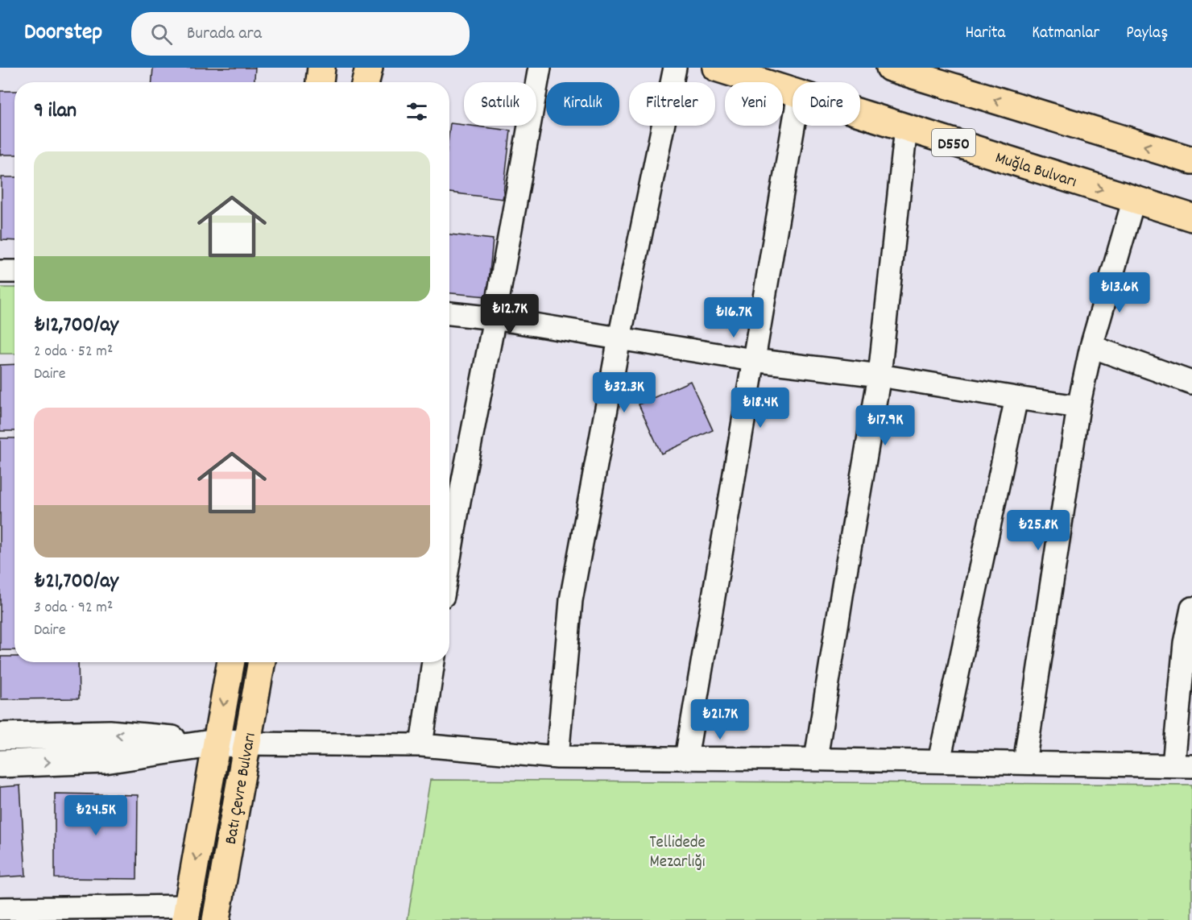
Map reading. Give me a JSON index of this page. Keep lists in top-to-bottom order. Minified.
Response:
{"streets":{"main road":["D550","Muğla Bulvarı","Batı Çevre Bulvarı"]},"parks":["Tellidede Mezarlığı"],"page":{"header":"Doorstep","search":"Burada ara","nav":["Harita","Katmanlar","Paylaş"],"chip":["Satılık","Kiralık","Filtreler","Yeni","Daire"],"heading":"9 ilan","list":[{"name":"₺12,700/ay","note":"2 oda · 52 m² · Daire"},{"name":"₺21,700/ay","note":"3 oda · 92 m² · Daire"}],"price":["₺13.6K","₺12.7K","₺16.7K","₺32.3K","₺18.4K","₺17.9K","₺25.8K","₺21.7K","₺24.5K"]}}
